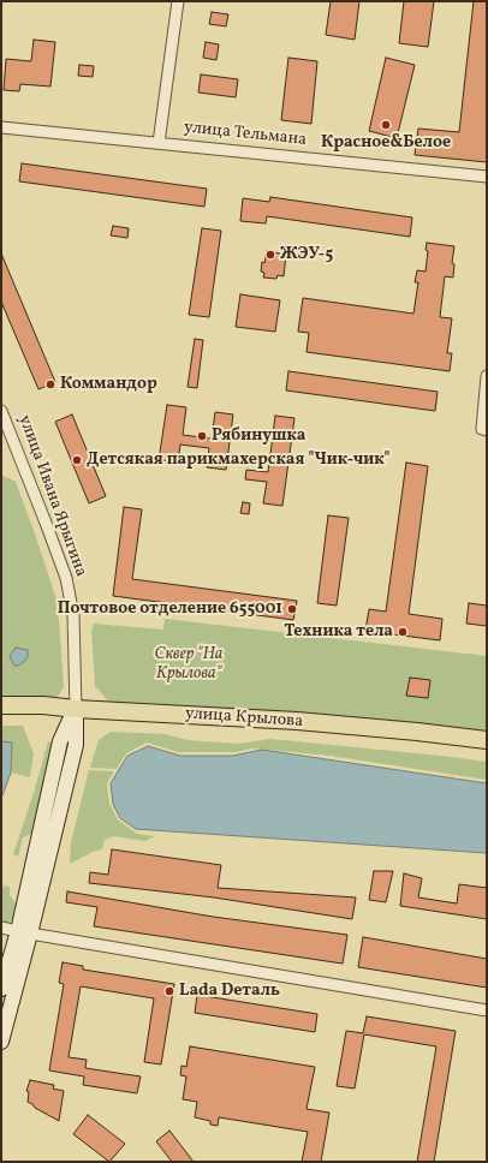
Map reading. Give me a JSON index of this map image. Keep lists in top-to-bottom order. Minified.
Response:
{"streets":{"main road":["улица Крылова"],"street":["улица Тельмана","улица Ивана Ярыгина"]},"crossings":[["улица Ивана Ярыгина","улица Крылова"]],"parks":["Сквер \"На Крылова\""],"places":["Красное&Белое","ЖЭУ-5","Коммандор","Рябинушка","Детсякая парикмахерская \"Чик-чик\"","Почтовое отделение 655001","Техника тела","Lada Dеталь"]}
